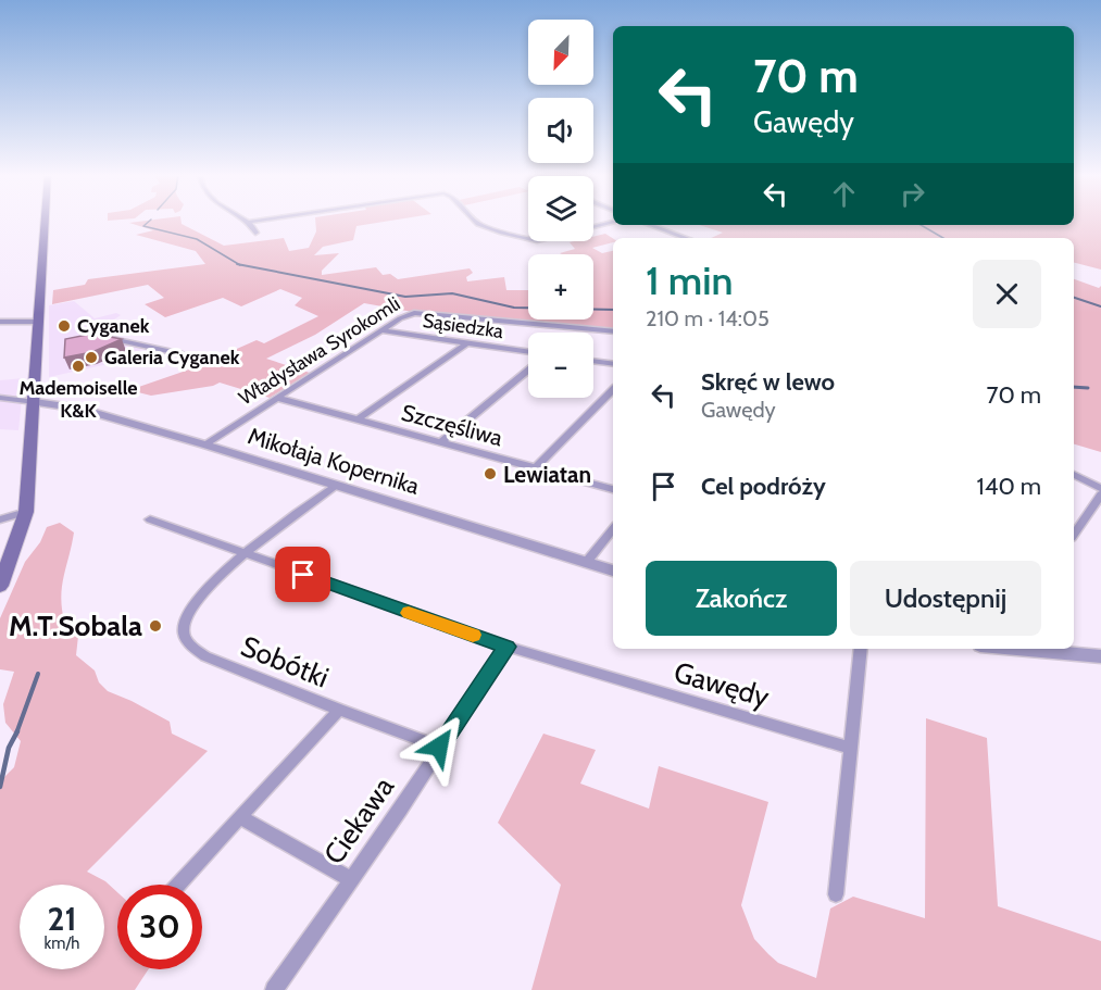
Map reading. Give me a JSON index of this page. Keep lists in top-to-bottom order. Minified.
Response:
{"streets":{"street":["Sąsiedzka","Władysława Syrokomli","Szczęśliwa","Mikołaja Kopernika","Sobótki","Gawędy","Ciekawa"]},"crossings":[["Sąsiedzka","Władysława Syrokomli"],["Władysława Syrokomli","Szczęśliwa"],["Władysława Syrokomli","Mikołaja Kopernika"],["Mikołaja Kopernika","Sobótki"],["Sobótki","Gawędy"],["Gawędy","Ciekawa"]],"places":["Cyganek","Galeria Cyganek","Mademoiselle K&K","Lewiatan","M.T.Sobala"],"north":"bottom left","page":{"map_buttons":["+","−"],"turn":["70 m","Gawędy"],"heading":["1 min","210 m · 14:05"],"list":[{"name":"Skręć w lewo","note":"Gawędy","value":"70 m"},{"name":"Cel podróży","value":"140 m"}],"buttons":["Zakończ","Udostępnij"],"speed":"21 km/h","limit":"30"}}
